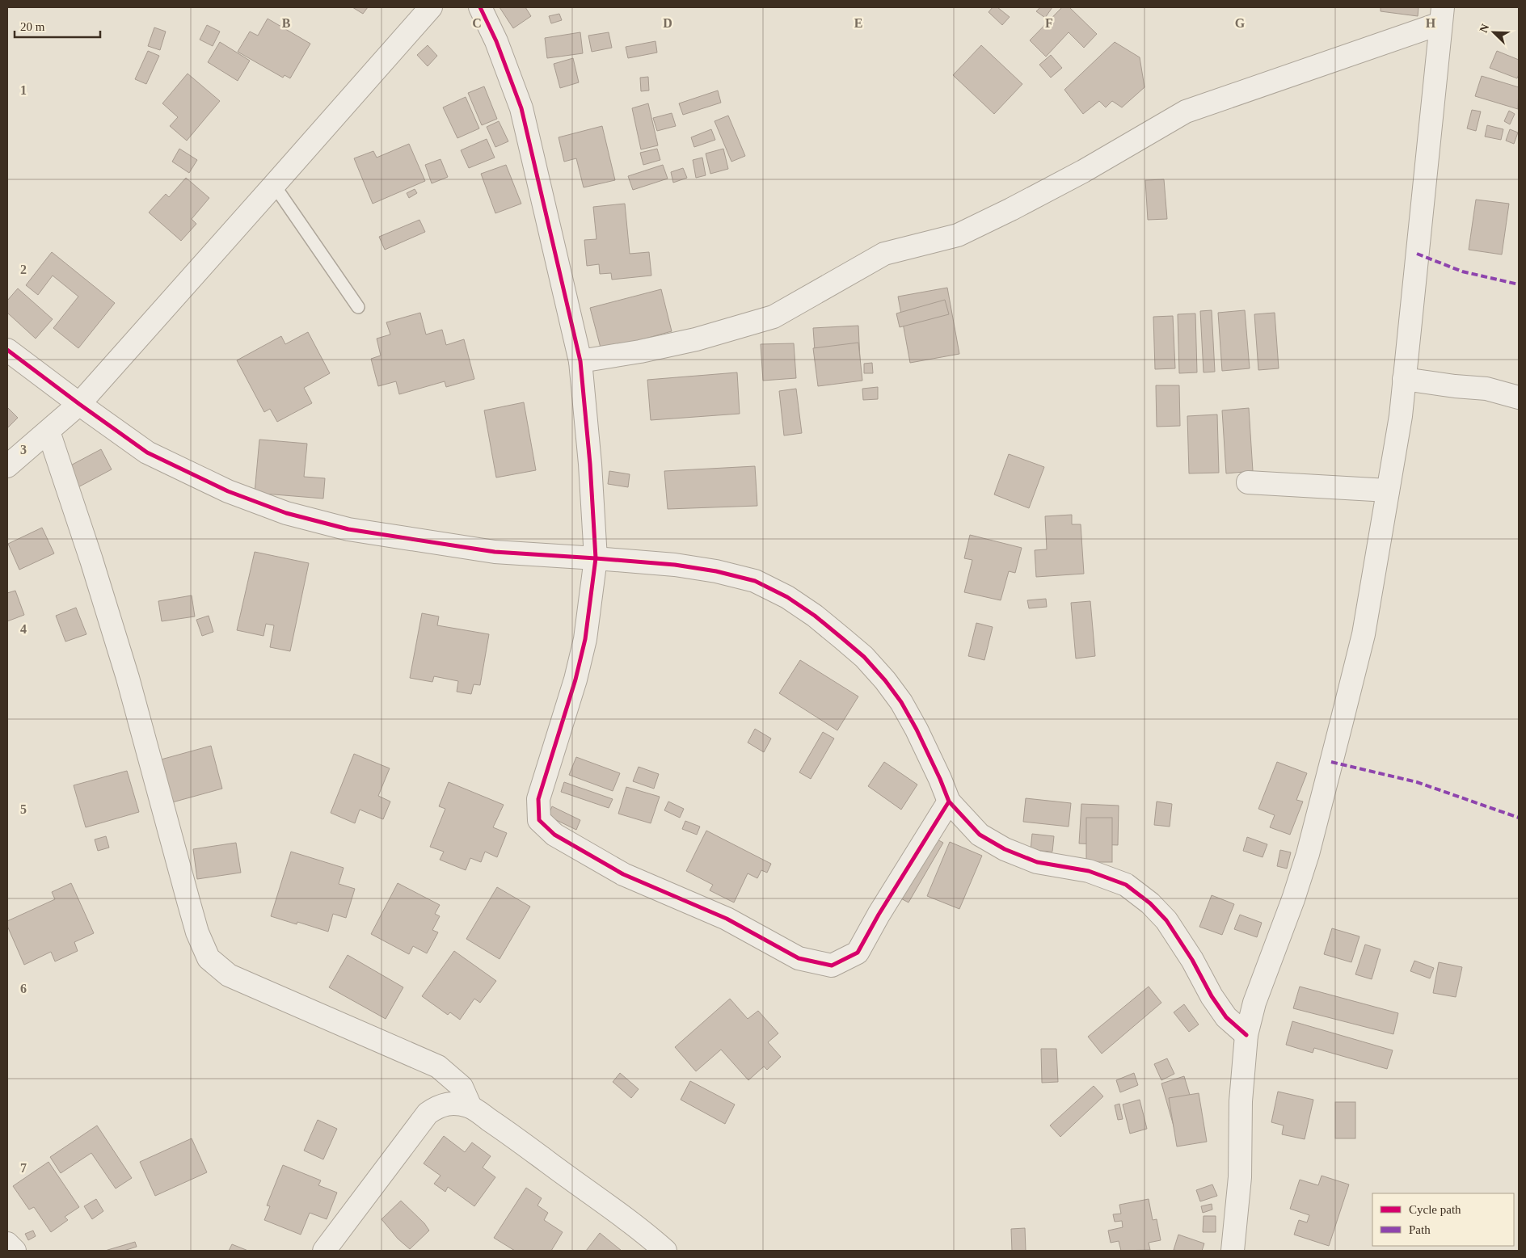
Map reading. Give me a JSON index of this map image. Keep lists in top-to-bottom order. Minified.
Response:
{"legend":["Cycle path","Path"],"scale_bar":"20 m","north":"top left","grid":{"columns":["B","C","D","E","F","G","H"],"rows":["1","2","3","4","5","6","7"]}}
